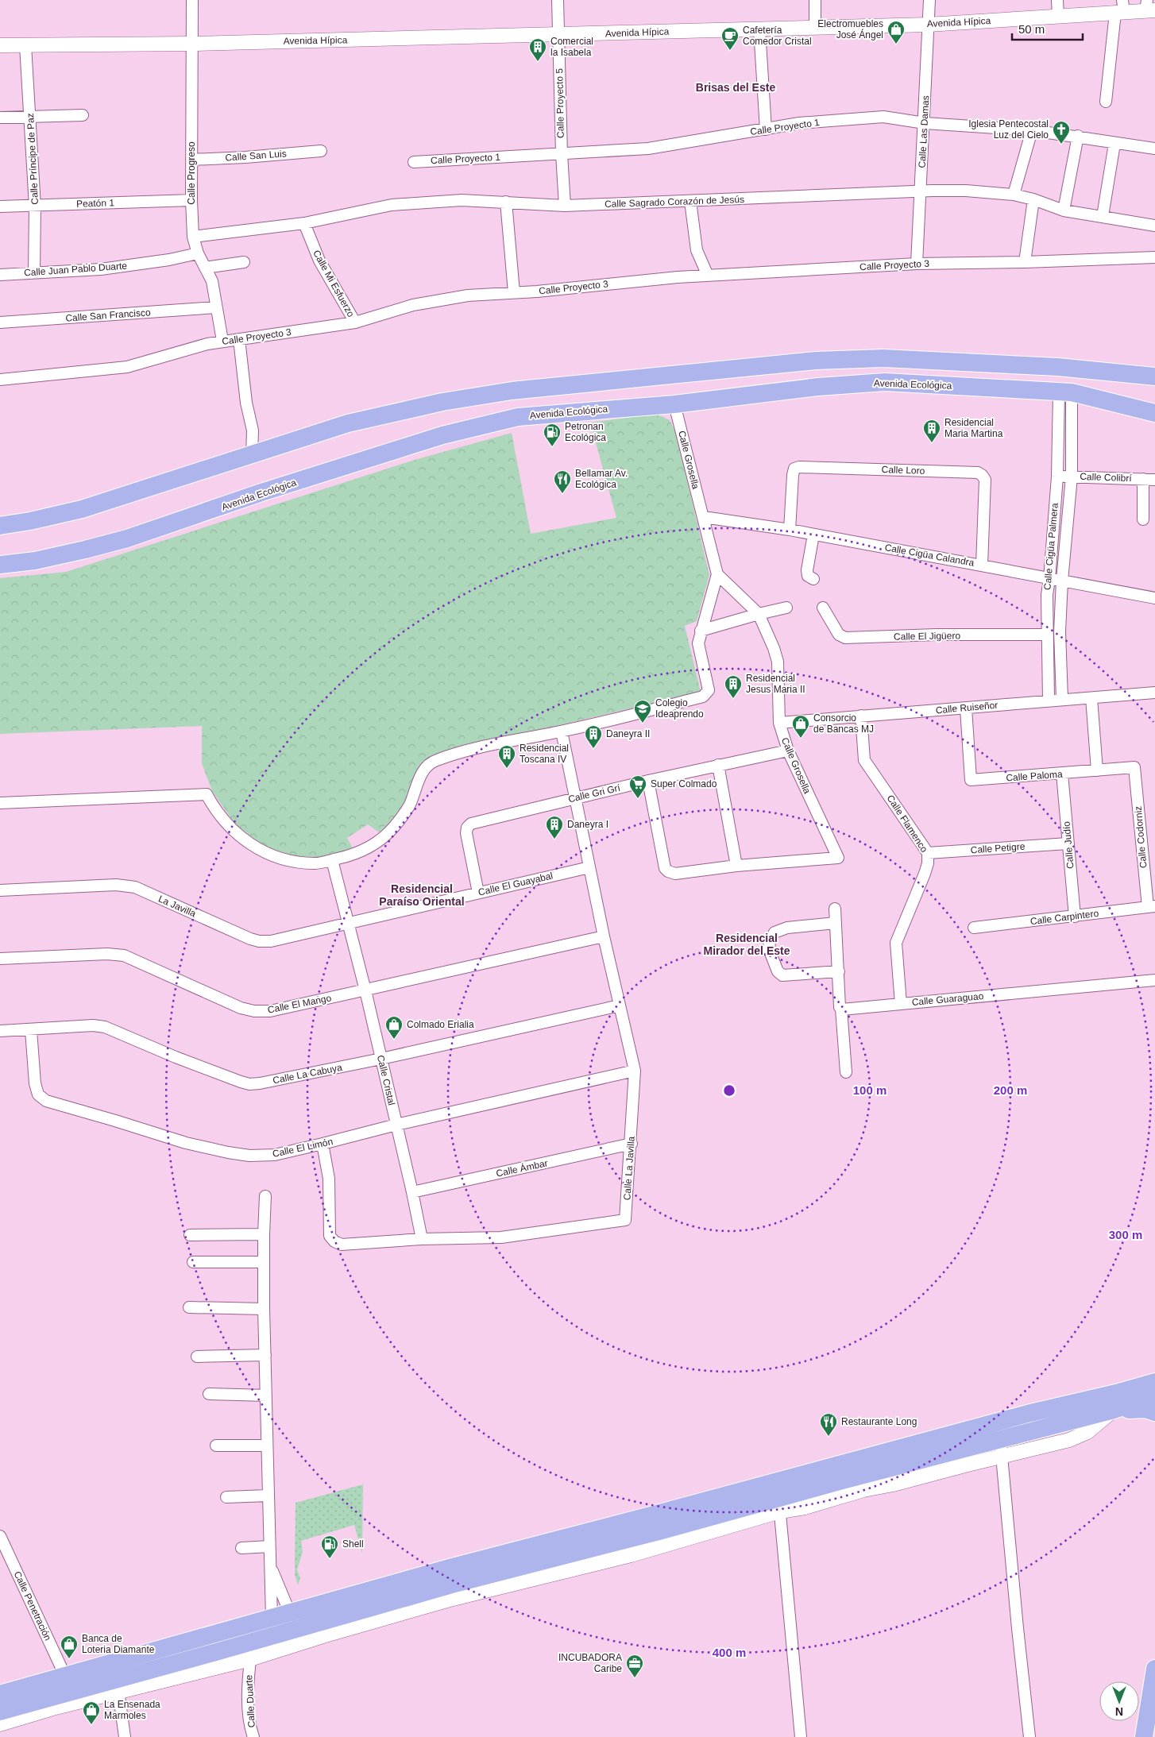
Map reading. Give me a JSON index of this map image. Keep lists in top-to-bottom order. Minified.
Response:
{"streets":{"main road":["Avenida Ecológica"],"street":["Avenida Hípica","Calle Proyecto 5","Calle Proyecto 1","Calle Las Damas","Calle San Luis","Calle Príncipe de Paz","Calle Progreso","Calle Sagrado Corazón de Jesús","Peatón 1","Calle Proyecto 3","Calle Juan Pablo Duarte","Calle Mi Esfuerzo","Calle San Francisco","Calle Grosella","Calle Loro","Calle Colibrí","Calle Cigüa Palmera","Calle Cigüa Calandra","Calle El Jigüero","Calle Ruiseñor","Calle Paloma","Calle Gri Grí","Calle Flamenco","Calle Codorniz","Calle Judío","Calle Petigre","Calle El Guayabal","La Javilla","Calle Carpintero","Calle Guaraguao","Calle El Mango","Calle La Cabuya","Calle Cristal","Calle El Limón","Calle Ámbar","Calle La Javilla","Calle Penetración","Calle Duarte"]},"crossings":[["Avenida Hípica","Calle Proyecto 5"],["Avenida Hípica","Calle Las Damas"],["Avenida Hípica","Calle Príncipe de Paz"],["Avenida Hípica","Calle Progreso"],["Calle Proyecto 5","Calle Proyecto 1"],["Calle Proyecto 5","Calle Sagrado Corazón de Jesús"],["Calle Proyecto 1","Calle Las Damas"],["Calle Las Damas","Calle Sagrado Corazón de Jesús"],["Calle Las Damas","Calle Proyecto 3"],["Calle San Luis","Calle Progreso"],["Calle Príncipe de Paz","Peatón 1"],["Calle Príncipe de Paz","Calle Juan Pablo Duarte"],["Calle Progreso","Calle Sagrado Corazón de Jesús"],["Calle Progreso","Peatón 1"],["Calle Progreso","Calle Proyecto 3"],["Calle Progreso","Calle Juan Pablo Duarte"],["Calle Progreso","Calle San Francisco"],["Calle Sagrado Corazón de Jesús","Calle Mi Esfuerzo"],["Calle Proyecto 3","Calle Mi Esfuerzo"],["Avenida Ecológica","Calle Grosella"],["Avenida Ecológica","Calle Cigüa Palmera"],["Calle Grosella","Calle Cigüa Calandra"],["Calle Grosella","Calle Ruiseñor"],["Calle Grosella","Calle Gri Grí"],["Calle Loro","Calle Cigüa Calandra"],["Calle Colibrí","Calle Cigüa Palmera"],["Calle Cigüa Palmera","Calle Cigüa Calandra"],["Calle Cigüa Palmera","Calle El Jigüero"],["Calle Cigüa Palmera","Calle Ruiseñor"],["Calle Ruiseñor","Calle Paloma"],["Calle Ruiseñor","Calle Flamenco"],["Calle Paloma","Calle Codorniz"],["Calle Paloma","Calle Judío"],["Calle Gri Grí","Calle El Guayabal"],["Calle Gri Grí","Calle La Javilla"],["Calle Flamenco","Calle Petigre"],["Calle Flamenco","Calle Guaraguao"],["Calle Codorniz","Calle Carpintero"],["Calle Judío","Calle Petigre"],["Calle Judío","Calle Carpintero"],["Calle El Guayabal","La Javilla"],["Calle El Guayabal","Calle Cristal"],["Calle El Guayabal","Calle La Javilla"],["La Javilla","Calle Cristal"],["Calle El Mango","Calle Cristal"],["Calle El Mango","Calle La Javilla"],["Calle La Cabuya","Calle Cristal"],["Calle La Cabuya","Calle El Limón"],["Calle La Cabuya","Calle La Javilla"],["Calle Cristal","Calle El Limón"],["Calle Cristal","Calle Ámbar"],["Calle Cristal","Calle La Javilla"],["Calle El Limón","Calle La Javilla"],["Calle Ámbar","Calle La Javilla"]],"districts":["Brisas del Este","Residencial Paraíso Oriental","Residencial Mirador del Este"],"places":{"shop":["Electromuebles José Ángel","Consorcio de Bancas MJ","Colmado Erialia","Banca de Loteria Diamante","La Ensenada Marmoles"],"cafe":["Cafetería Comedor Cristal"],"building":["Comercial la Isabela","Residencial Maria Martina","Residencial Jesus Maria II","Daneyra II","Residencial Toscana IV","Daneyra I"],"church":["Iglesia Pentecostal Luz del Cielo"],"fuel station":["Petronan Ecológica","Shell"],"restaurant":["Bellamar Av. Ecológica","Restaurante Long"],"school or university":["Colegio Ideaprendo"],"supermarket":["Super Colmado"],"office":["INCUBADORA Caribe"]},"scale_bar":"50 m","north":"bottom","rings":["100 m","200 m","300 m","400 m"]}
